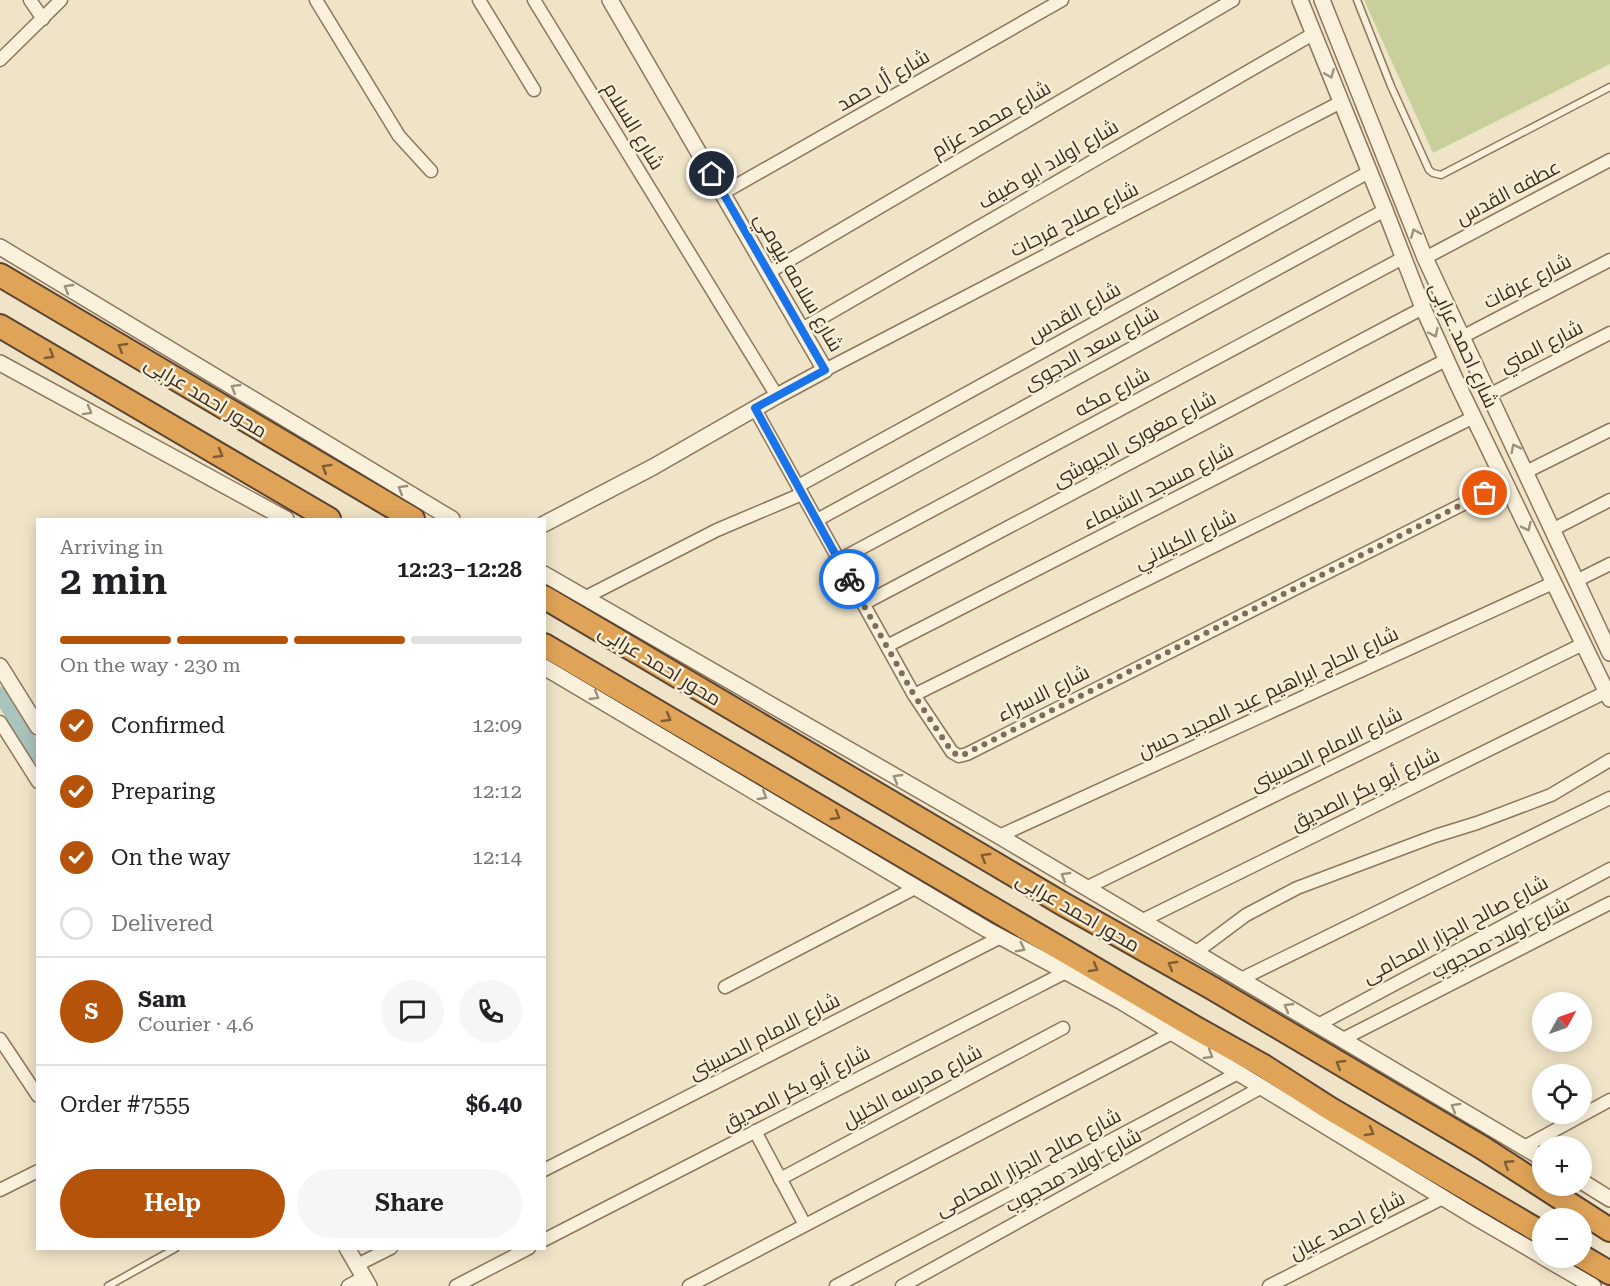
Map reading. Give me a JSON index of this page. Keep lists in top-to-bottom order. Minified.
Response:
{"streets":{"highway":["محور احمد عرابى"],"street":["شارع أل حمد","شارع محمد عزام","شارع السلام","شارع اولاد ابو ضيف","عطفه القدس","شارع صلاح فرحات","شارع عرفات","شارع سلامه بيومي","شارع القدس","شارع احمد عرابى","شارع المني","شارع سعد الدجوى","شارع مكه","شارع مغورى الجيوشى","شارع مسجد الشيماء","شارع الكيلاني","شارع الحاج ابراهيم عبد المجيد حسن","شارع الاسراء","شارع الامام الحسينى","شارع أبو بكر الصديق","شارع صالح الجزار المحامى","شارع اولاد محجوب","شارع مدرسه الخليل","شارع احمد عيان"]},"crossings":[["شارع أل حمد","شارع سلامه بيومي"],["شارع محمد عزام","شارع سلامه بيومي"],["شارع السلام","شارع سلامه بيومي"],["شارع اولاد ابو ضيف","شارع سلامه بيومي"],["شارع اولاد ابو ضيف","شارع احمد عرابى"],["عطفه القدس","شارع احمد عرابى"],["شارع صلاح فرحات","شارع سلامه بيومي"],["شارع صلاح فرحات","شارع احمد عرابى"],["شارع عرفات","شارع احمد عرابى"],["شارع سلامه بيومي","شارع الاسراء"],["شارع القدس","شارع احمد عرابى"],["شارع القدس","شارع الاسراء"],["شارع احمد عرابى","شارع المني"],["شارع احمد عرابى","شارع سعد الدجوى"],["شارع احمد عرابى","شارع مكه"],["شارع احمد عرابى","شارع مغورى الجيوشى"],["شارع احمد عرابى","شارع مسجد الشيماء"],["شارع احمد عرابى","شارع الكيلاني"],["شارع احمد عرابى","شارع الحاج ابراهيم عبد المجيد حسن"],["شارع احمد عرابى","شارع الاسراء"],["شارع احمد عرابى","شارع الامام الحسينى"],["شارع احمد عرابى","شارع أبو بكر الصديق"],["شارع سعد الدجوى","شارع الاسراء"],["شارع مكه","شارع الاسراء"],["شارع مغورى الجيوشى","شارع الاسراء"],["شارع مسجد الشيماء","شارع الاسراء"],["شارع الكيلاني","شارع الاسراء"]],"north":"top right","page":{"heading":["2 min","Arriving in","12:23–12:28"],"panel":["Sam","Courier · 4.6","Order #7555","$6.40"],"bar":"On the way · 230 m","list":[["Confirmed","12:09"],["Preparing","12:12"],["On the way","12:14"],"Delivered"],"round":"S","map_buttons":["+","−"],"buttons":["Help","Share"]}}
